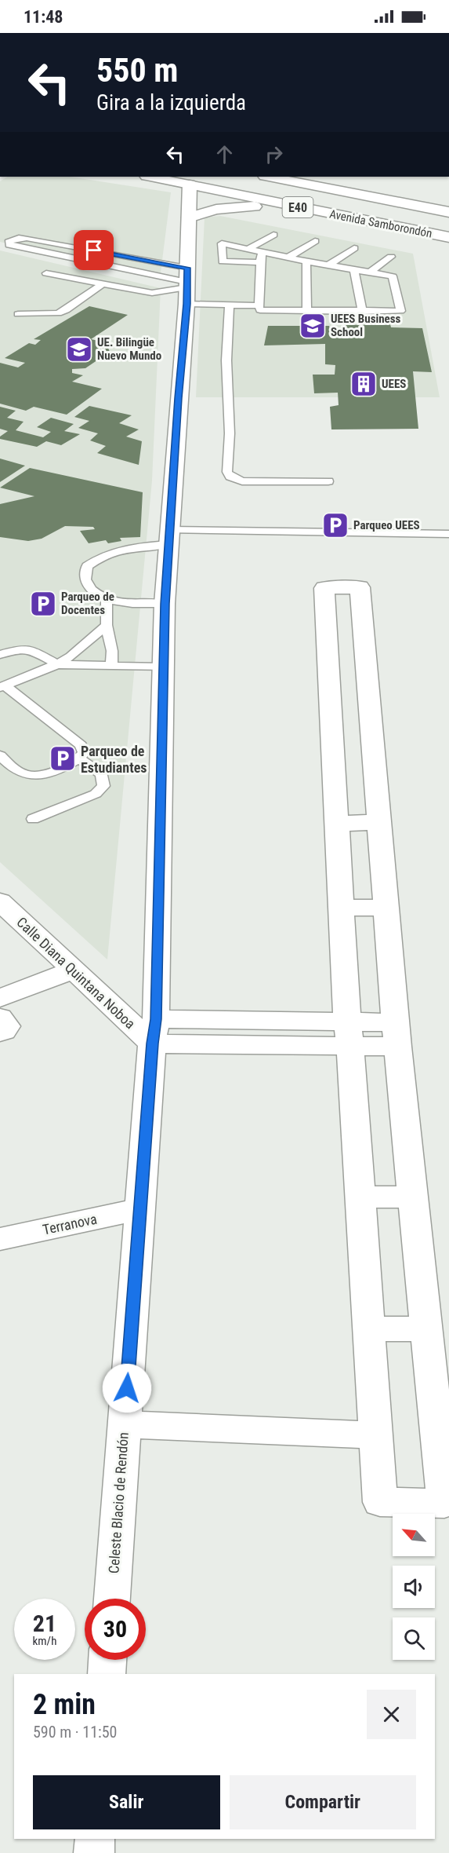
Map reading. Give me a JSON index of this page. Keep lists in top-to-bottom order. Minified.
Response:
{"streets":{"main road":["E40","Avenida Samborondón","Calle Diana Quintana Noboa","Terranova","Celeste Blacio de Rendón"]},"crossings":[["Avenida Samborondón","Celeste Blacio de Rendón"],["Calle Diana Quintana Noboa","Celeste Blacio de Rendón"],["Terranova","Celeste Blacio de Rendón"]],"places":{"school or university":["UEES Business School","UE. Bilingüe Nuevo Mundo"],"building":["UEES"],"parking":["Parqueo UEES","Parqueo de Docentes","Parqueo de Estudiantes"]},"north":"top left","page":{"status":"11:48","turn":["550 m","Gira a la izquierda"],"speed":"21 km/h","limit":"30","heading":["2 min","590 m · 11:50"],"buttons":["Salir","Compartir"]}}
